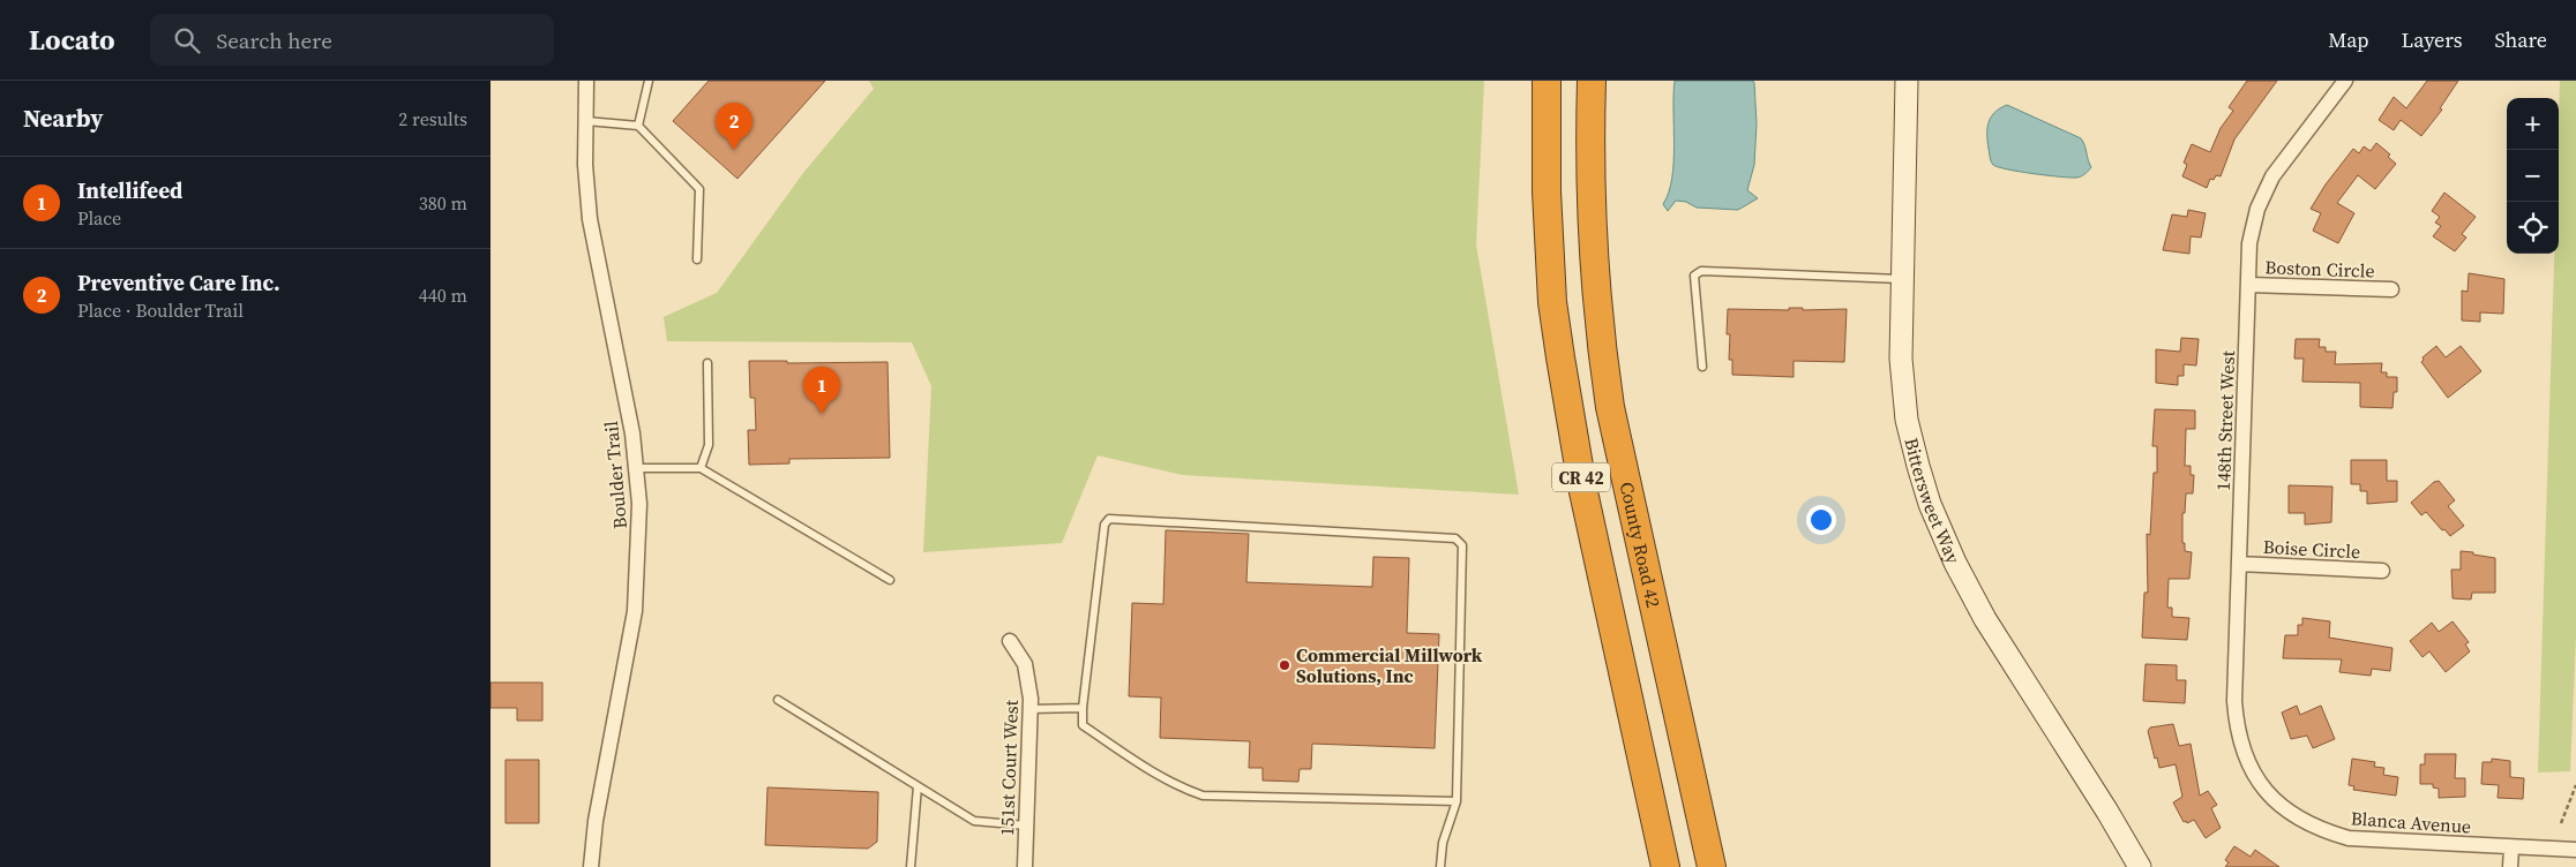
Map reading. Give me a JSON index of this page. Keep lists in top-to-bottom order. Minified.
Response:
{"streets":{"highway":["CR 42","County Road 42"],"street":["Boston Circle","148th Street West","Boulder Trail","Bittersweet Way","Boise Circle","151st Court West","Blanca Avenue"]},"crossings":[["Boston Circle","148th Street West"],["148th Street West","Boise Circle"],["148th Street West","Blanca Avenue"]],"places":["Commercial Millwork Solutions, Inc"],"page":{"header":"Locato","search":"Search here","nav":["Map","Layers","Share"],"heading":["Nearby","2 results"],"map_buttons":["+","−"],"pins":["2","1"],"list":[{"mark":"1","name":"Intellifeed","note":"Place","value":"380 m"},{"mark":"2","name":"Preventive Care Inc.","note":"Place · Boulder Trail","value":"440 m"}]}}
